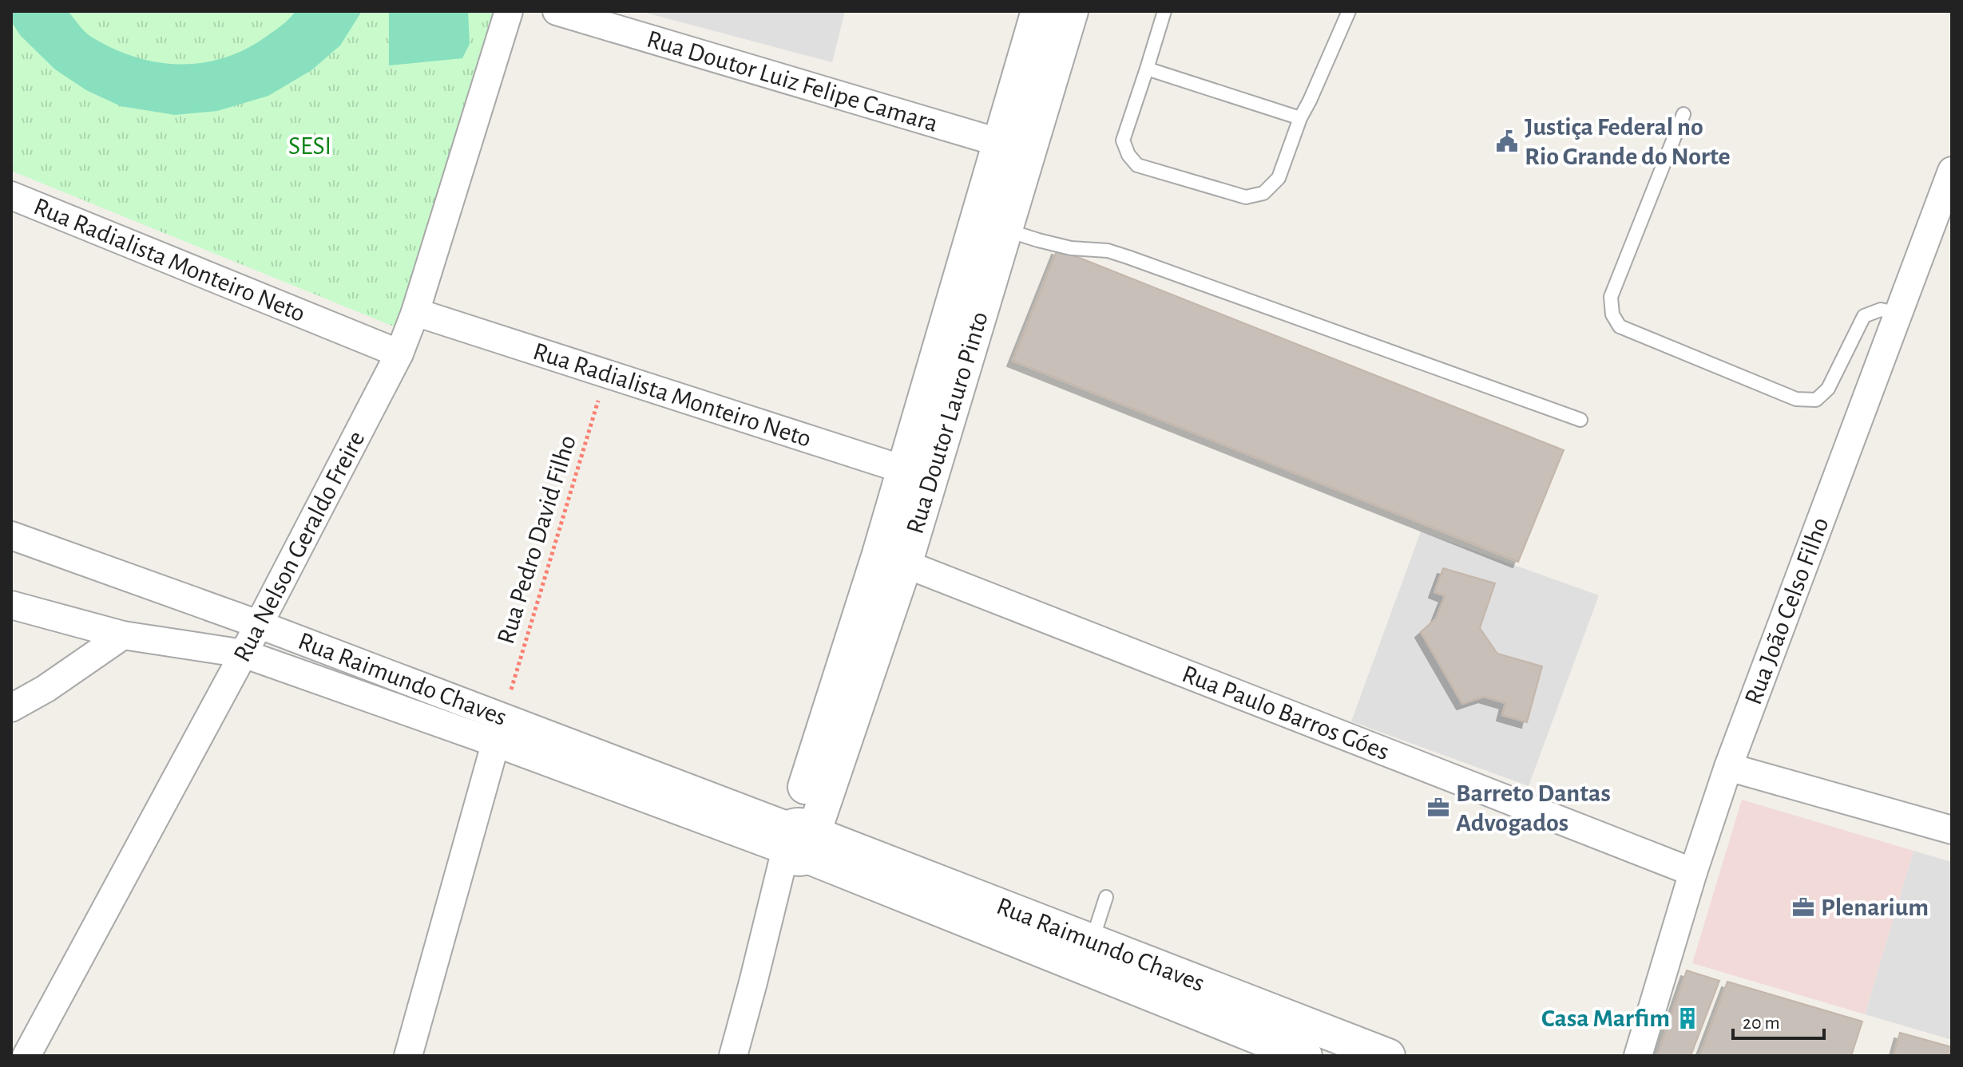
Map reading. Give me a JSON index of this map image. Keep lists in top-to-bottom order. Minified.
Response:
{"streets":{"street":["Rua Doutor Luiz Felipe Camara","Rua Radialista Monteiro Neto","Rua Doutor Lauro Pinto","Rua Nelson Geraldo Freire","Rua João Celso Filho","Rua Raimundo Chaves","Rua Paulo Barros Góes"],"path":["Rua Pedro David Filho"]},"crossings":[["Rua Doutor Luiz Felipe Camara","Rua Doutor Lauro Pinto"],["Rua Radialista Monteiro Neto","Rua Doutor Lauro Pinto"],["Rua Radialista Monteiro Neto","Rua Pedro David Filho"],["Rua Radialista Monteiro Neto","Rua Nelson Geraldo Freire"],["Rua Doutor Lauro Pinto","Rua Raimundo Chaves"],["Rua Doutor Lauro Pinto","Rua Paulo Barros Góes"],["Rua Pedro David Filho","Rua Raimundo Chaves"],["Rua Nelson Geraldo Freire","Rua Raimundo Chaves"],["Rua João Celso Filho","Rua Paulo Barros Góes"]],"parks":["SESI"],"places":{"public building":["Justiça Federal no Rio Grande do Norte"],"office":["Barreto Dantas Advogados","Plenarium"],"building":["Casa Marfim"]},"scale_bar":"20 m"}
